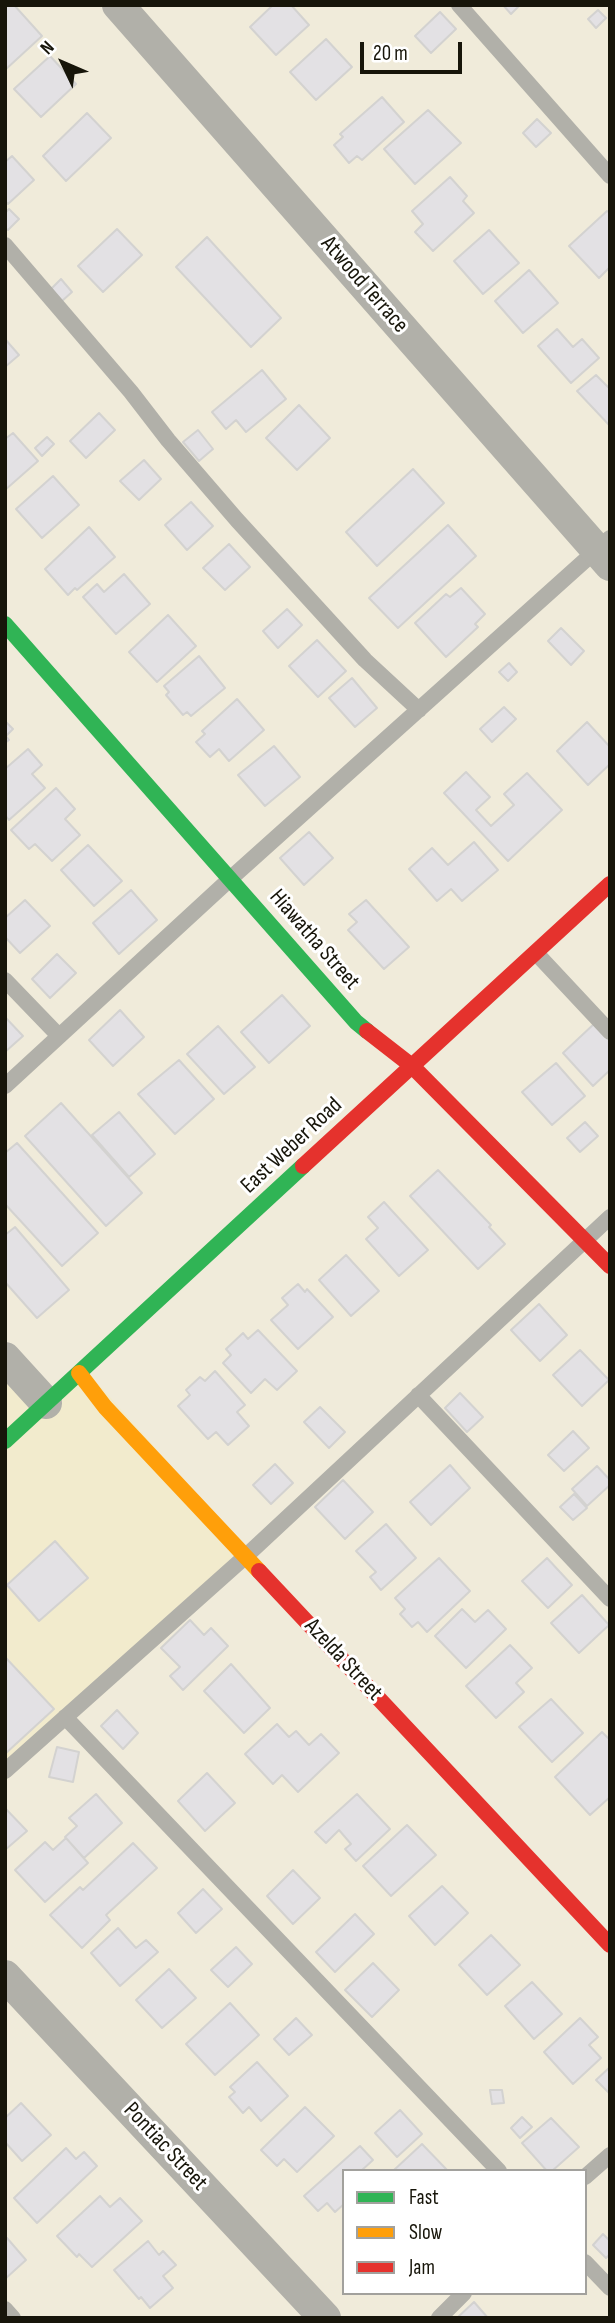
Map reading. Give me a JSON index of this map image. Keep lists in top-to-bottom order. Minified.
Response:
{"streets":{"street":["Atwood Terrace","Hiawatha Street","East Weber Road","Azelda Street","Pontiac Street"]},"crossings":[["Hiawatha Street","East Weber Road"],["East Weber Road","Azelda Street"]],"legend":["Fast","Slow","Jam"],"scale_bar":"20 m","north":"top left"}
